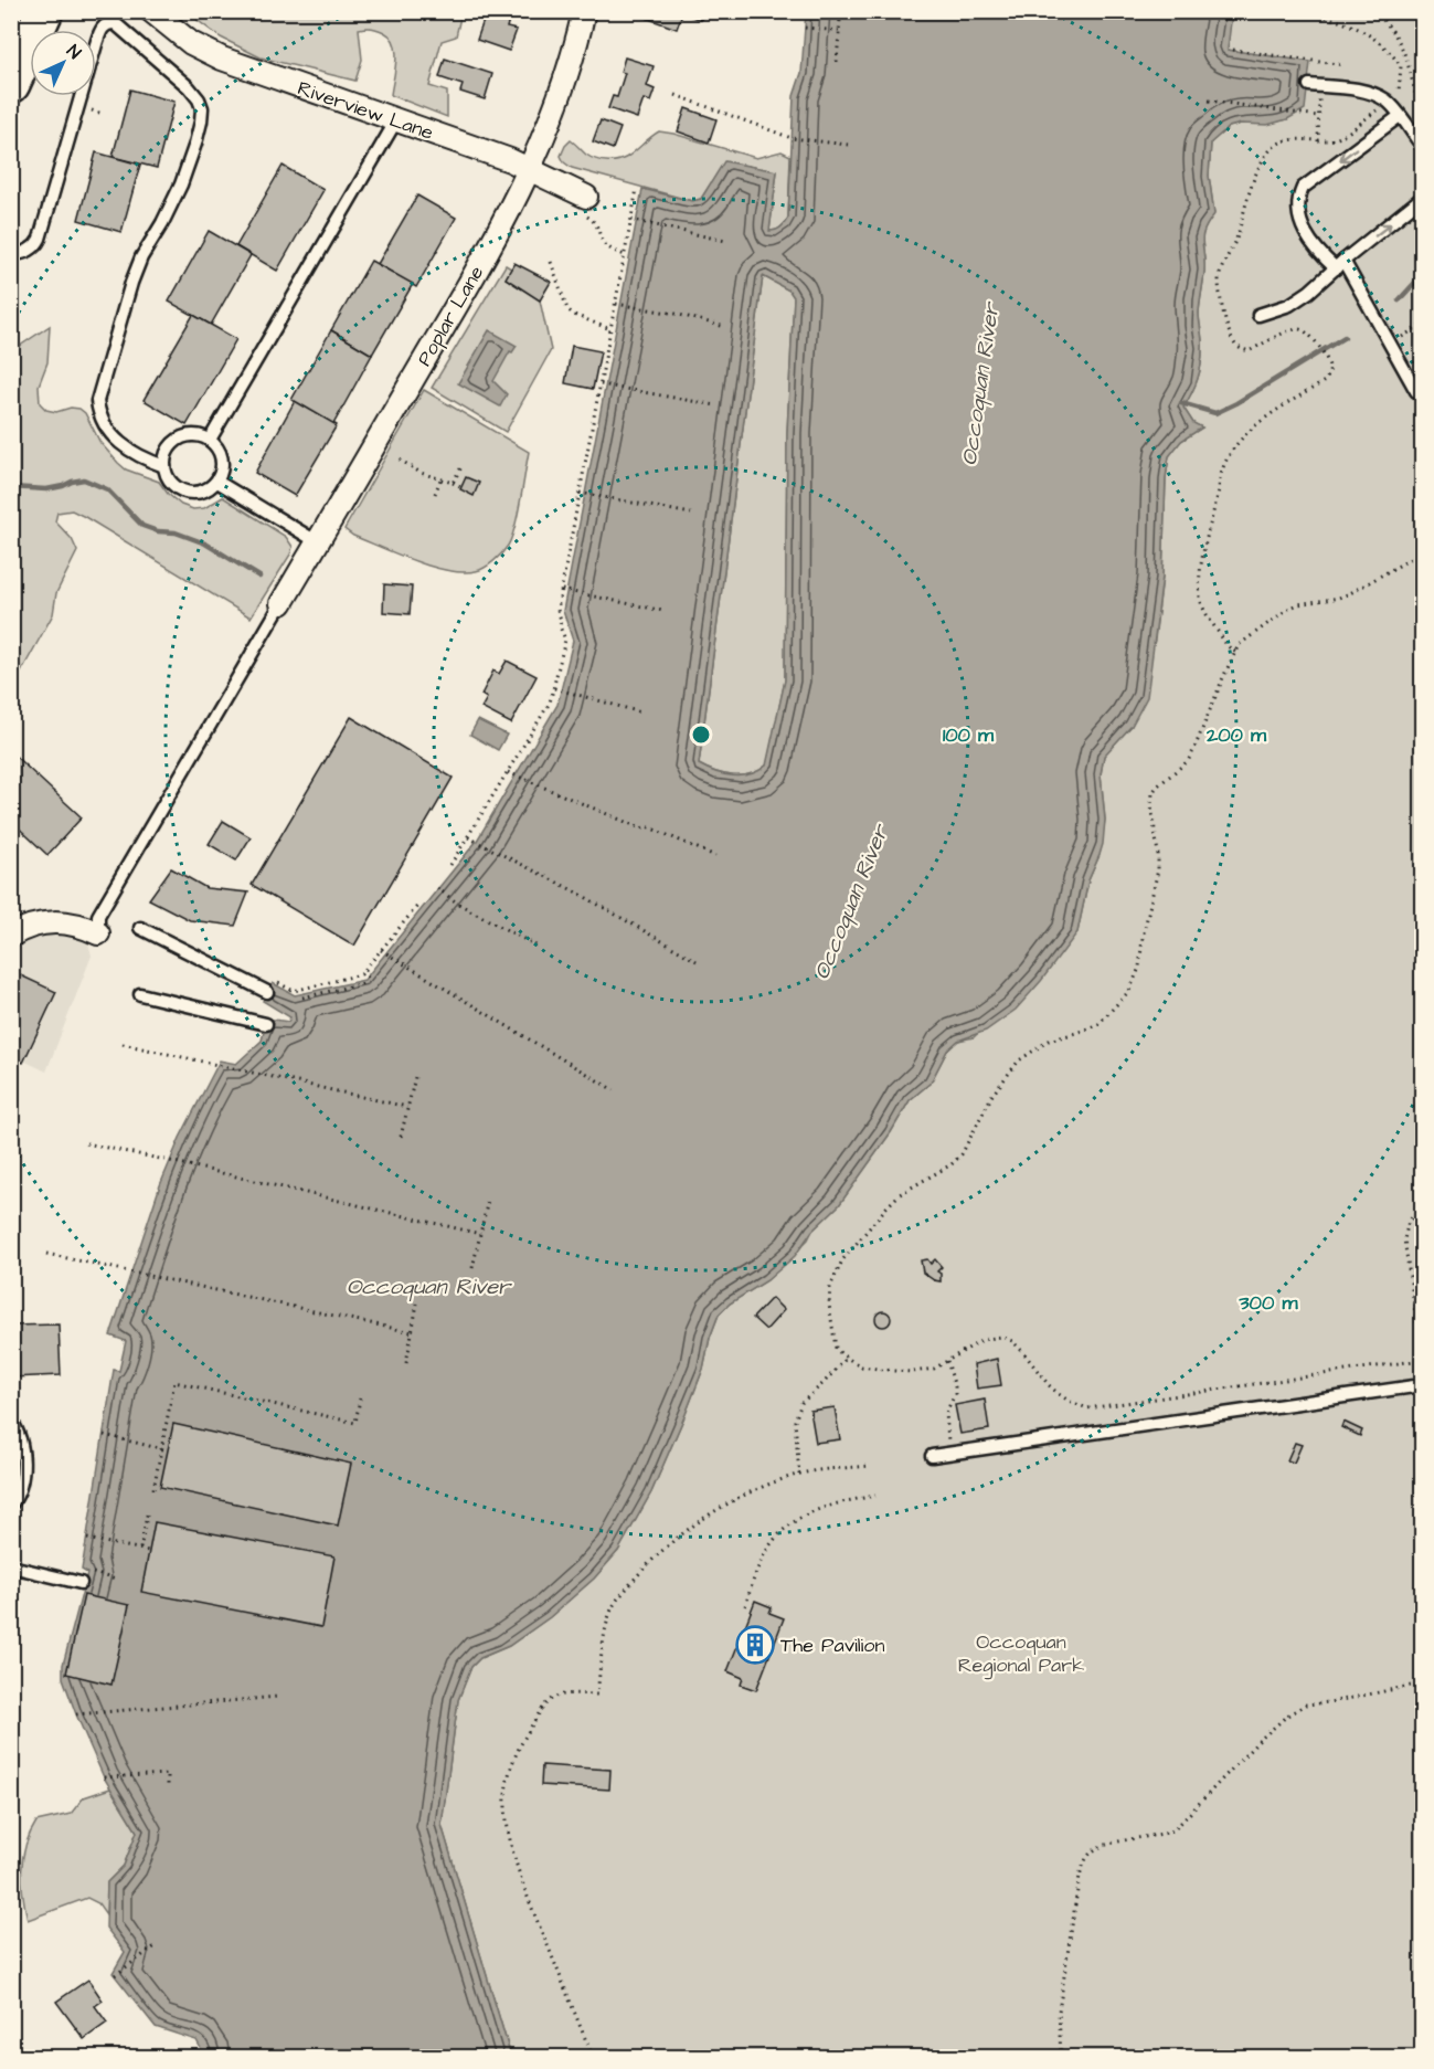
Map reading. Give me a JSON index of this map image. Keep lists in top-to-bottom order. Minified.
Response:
{"streets":{"street":["Riverview Lane","Poplar Lane"]},"crossings":[["Riverview Lane","Poplar Lane"]],"water":["Occoquan River"],"parks":["Occoquan Regional Park"],"places":{"building":["The Pavilion"]},"north":"top right","rings":["100 m","200 m","300 m"]}
